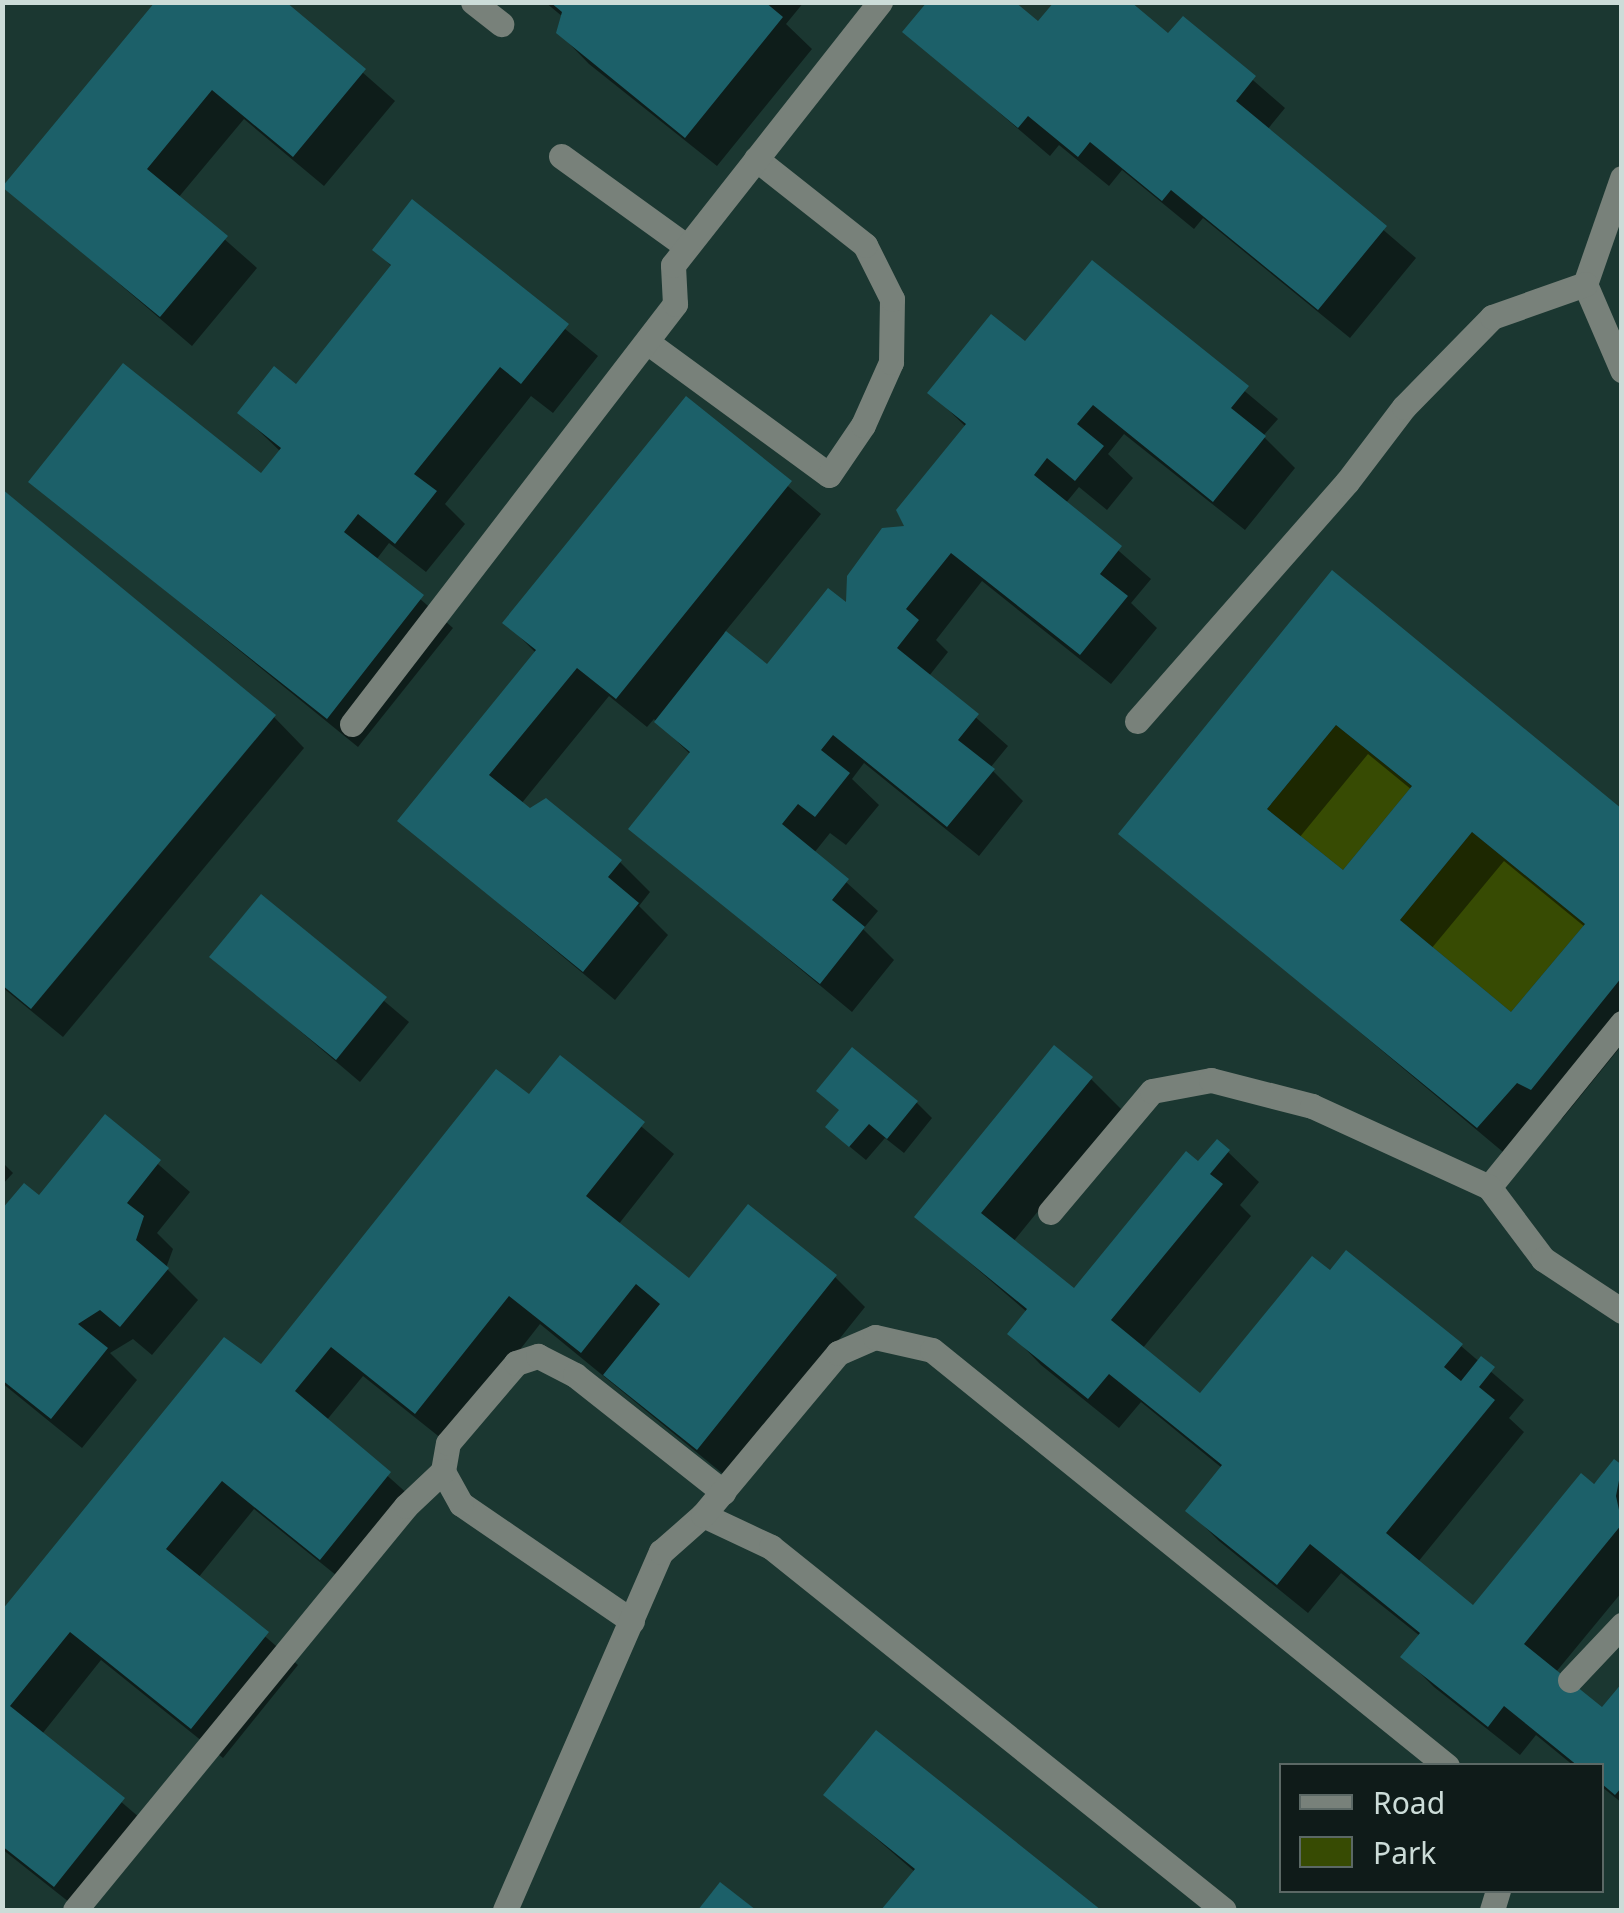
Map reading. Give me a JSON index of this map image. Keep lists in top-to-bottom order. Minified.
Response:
{"legend":["Road","Park"]}
